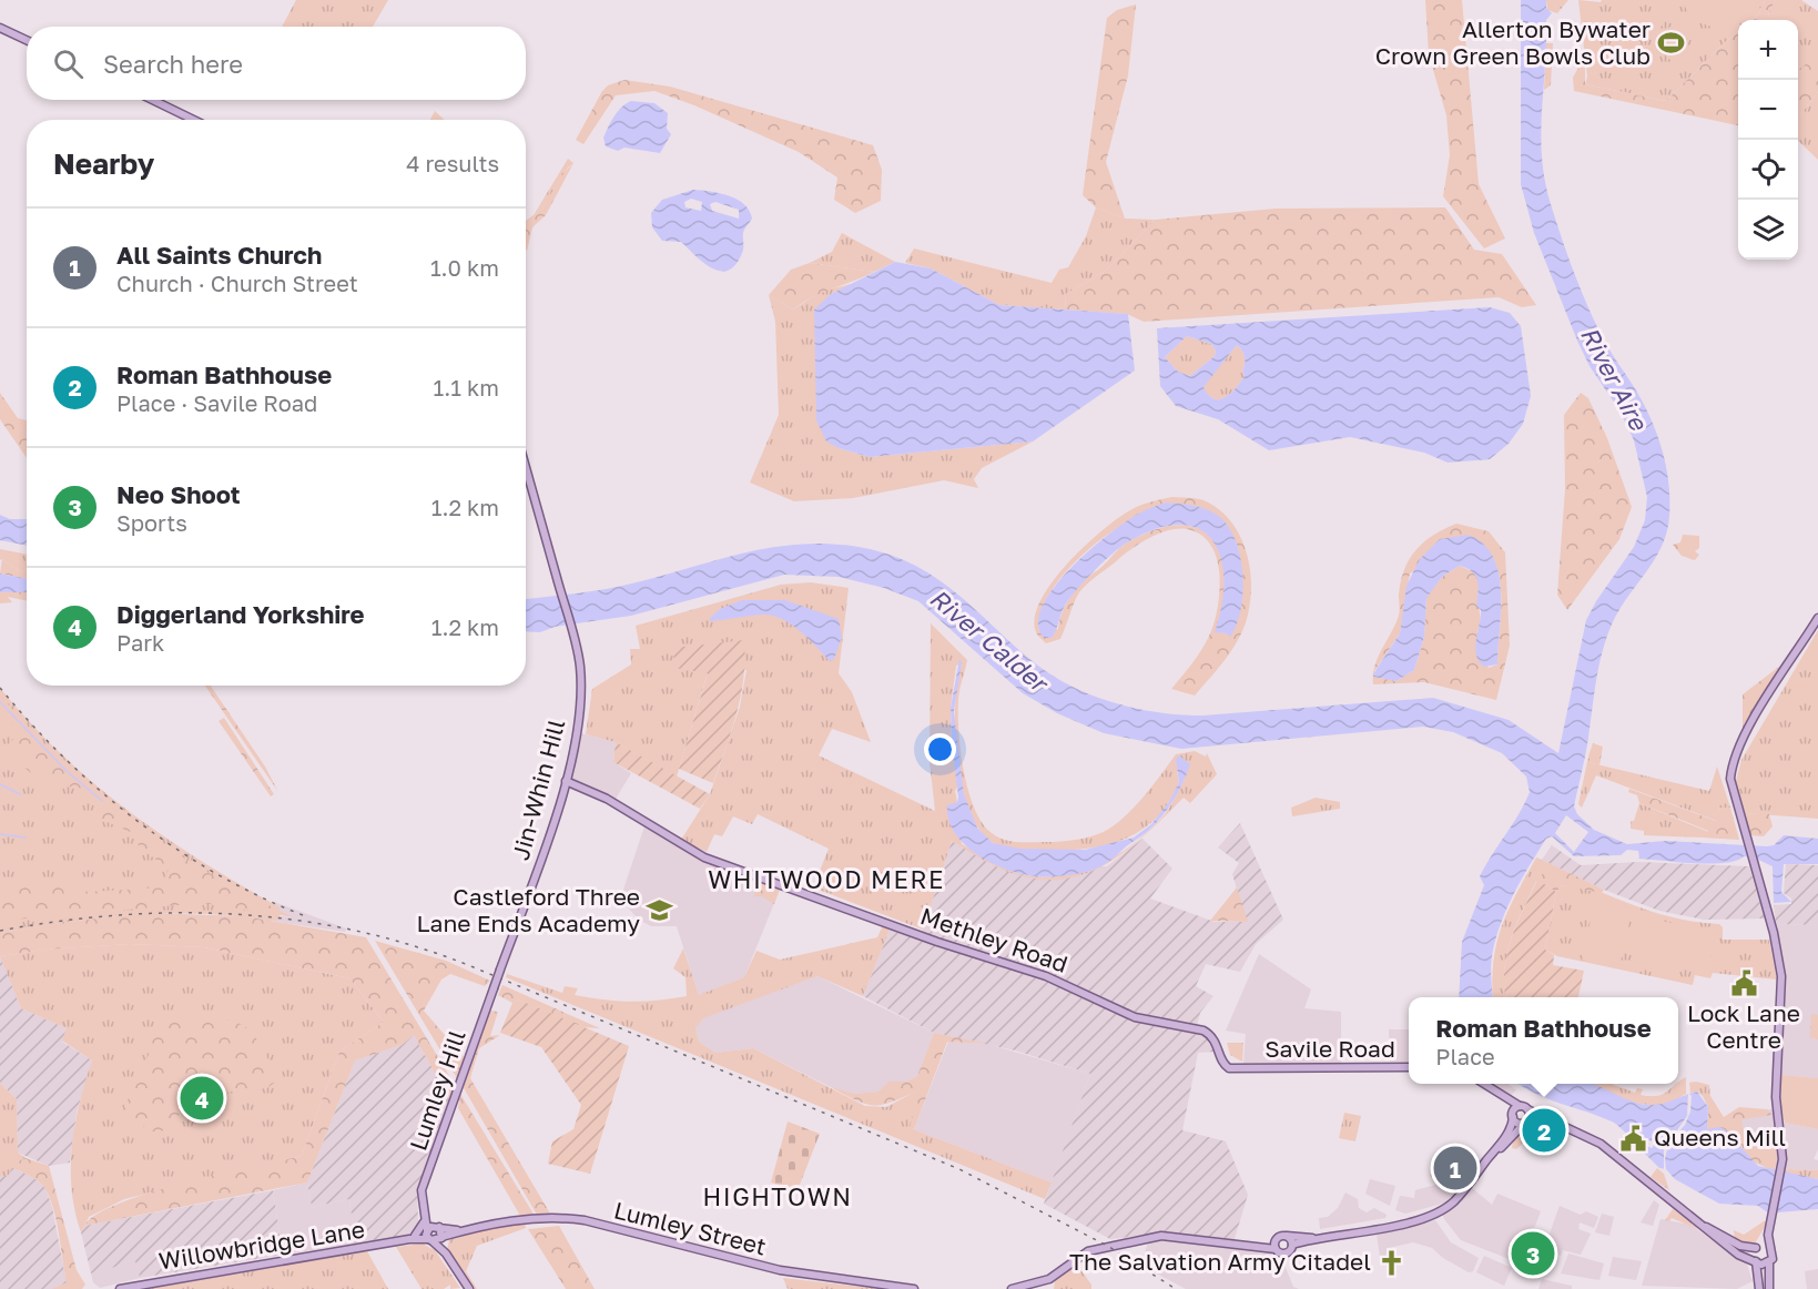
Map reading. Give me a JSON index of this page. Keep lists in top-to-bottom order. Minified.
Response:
{"streets":{"main road":["Jin-Whin Hill","Methley Road","Savile Road","Lumley Hill","Lumley Street","Willowbridge Lane"]},"crossings":[["Jin-Whin Hill","Methley Road"],["Jin-Whin Hill","Lumley Hill"],["Methley Road","Savile Road"],["Lumley Hill","Lumley Street"],["Lumley Hill","Willowbridge Lane"],["Lumley Street","Willowbridge Lane"]],"districts":["WHITWOOD MERE","HIGHTOWN"],"water":["River Aire","River Calder"],"places":{"sports":["Allerton Bywater Crown Green Bowls Club"],"school or university":["Castleford Three Lane Ends Academy"],"public building":["Lock Lane Centre","Queens Mill"],"church":["The Salvation Army Citadel"]},"page":{"map_buttons":["+","−"],"search":"Search here","heading":["Nearby","4 results"],"list":[{"mark":"1","name":"All Saints Church","note":"Church · Church Street","value":"1.0 km"},{"mark":"2","name":"Roman Bathhouse","note":"Place · Savile Road","value":"1.1 km"},{"mark":"3","name":"Neo Shoot","note":"Sports","value":"1.2 km"},{"mark":"4","name":"Diggerland Yorkshire","note":"Park","value":"1.2 km"}],"popup":["Roman Bathhouse","Place"],"pins":["4","2","1","3"]}}
